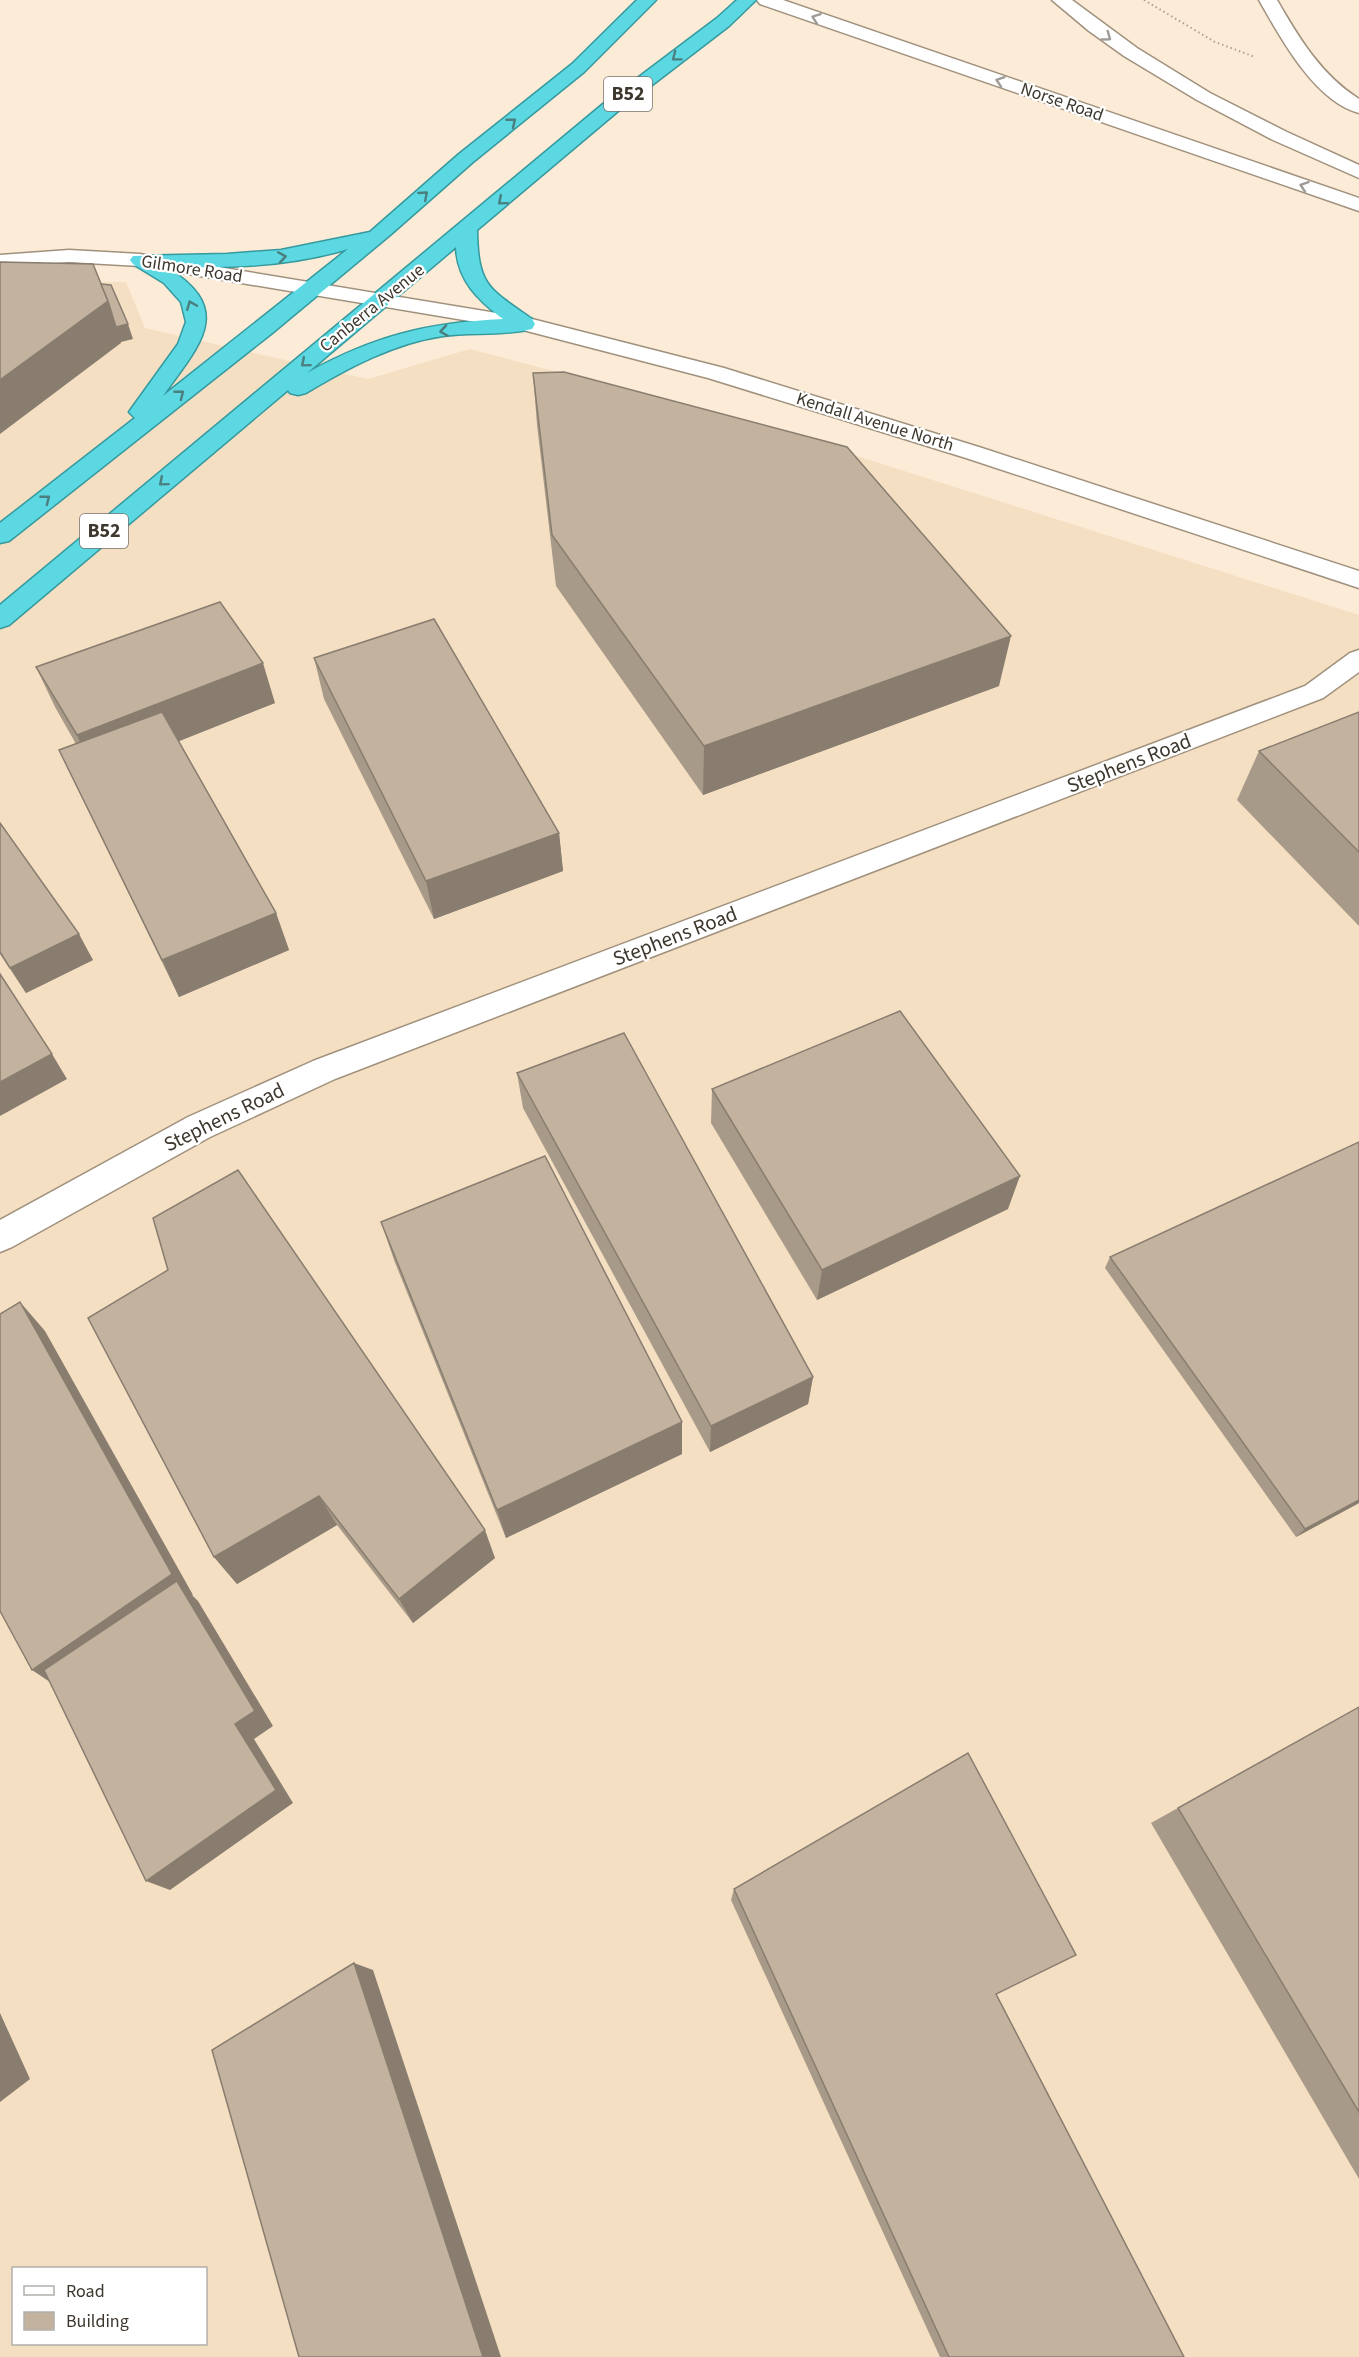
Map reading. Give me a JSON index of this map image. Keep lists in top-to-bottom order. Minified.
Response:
{"streets":{"highway":["B52","Canberra Avenue"],"street":["Norse Road","Gilmore Road","Kendall Avenue North","Stephens Road"]},"crossings":[["B52","Gilmore Road"],["Gilmore Road","Canberra Avenue"],["Gilmore Road","Kendall Avenue North"],["Canberra Avenue","Kendall Avenue North"]],"legend":["Road","Building"]}
